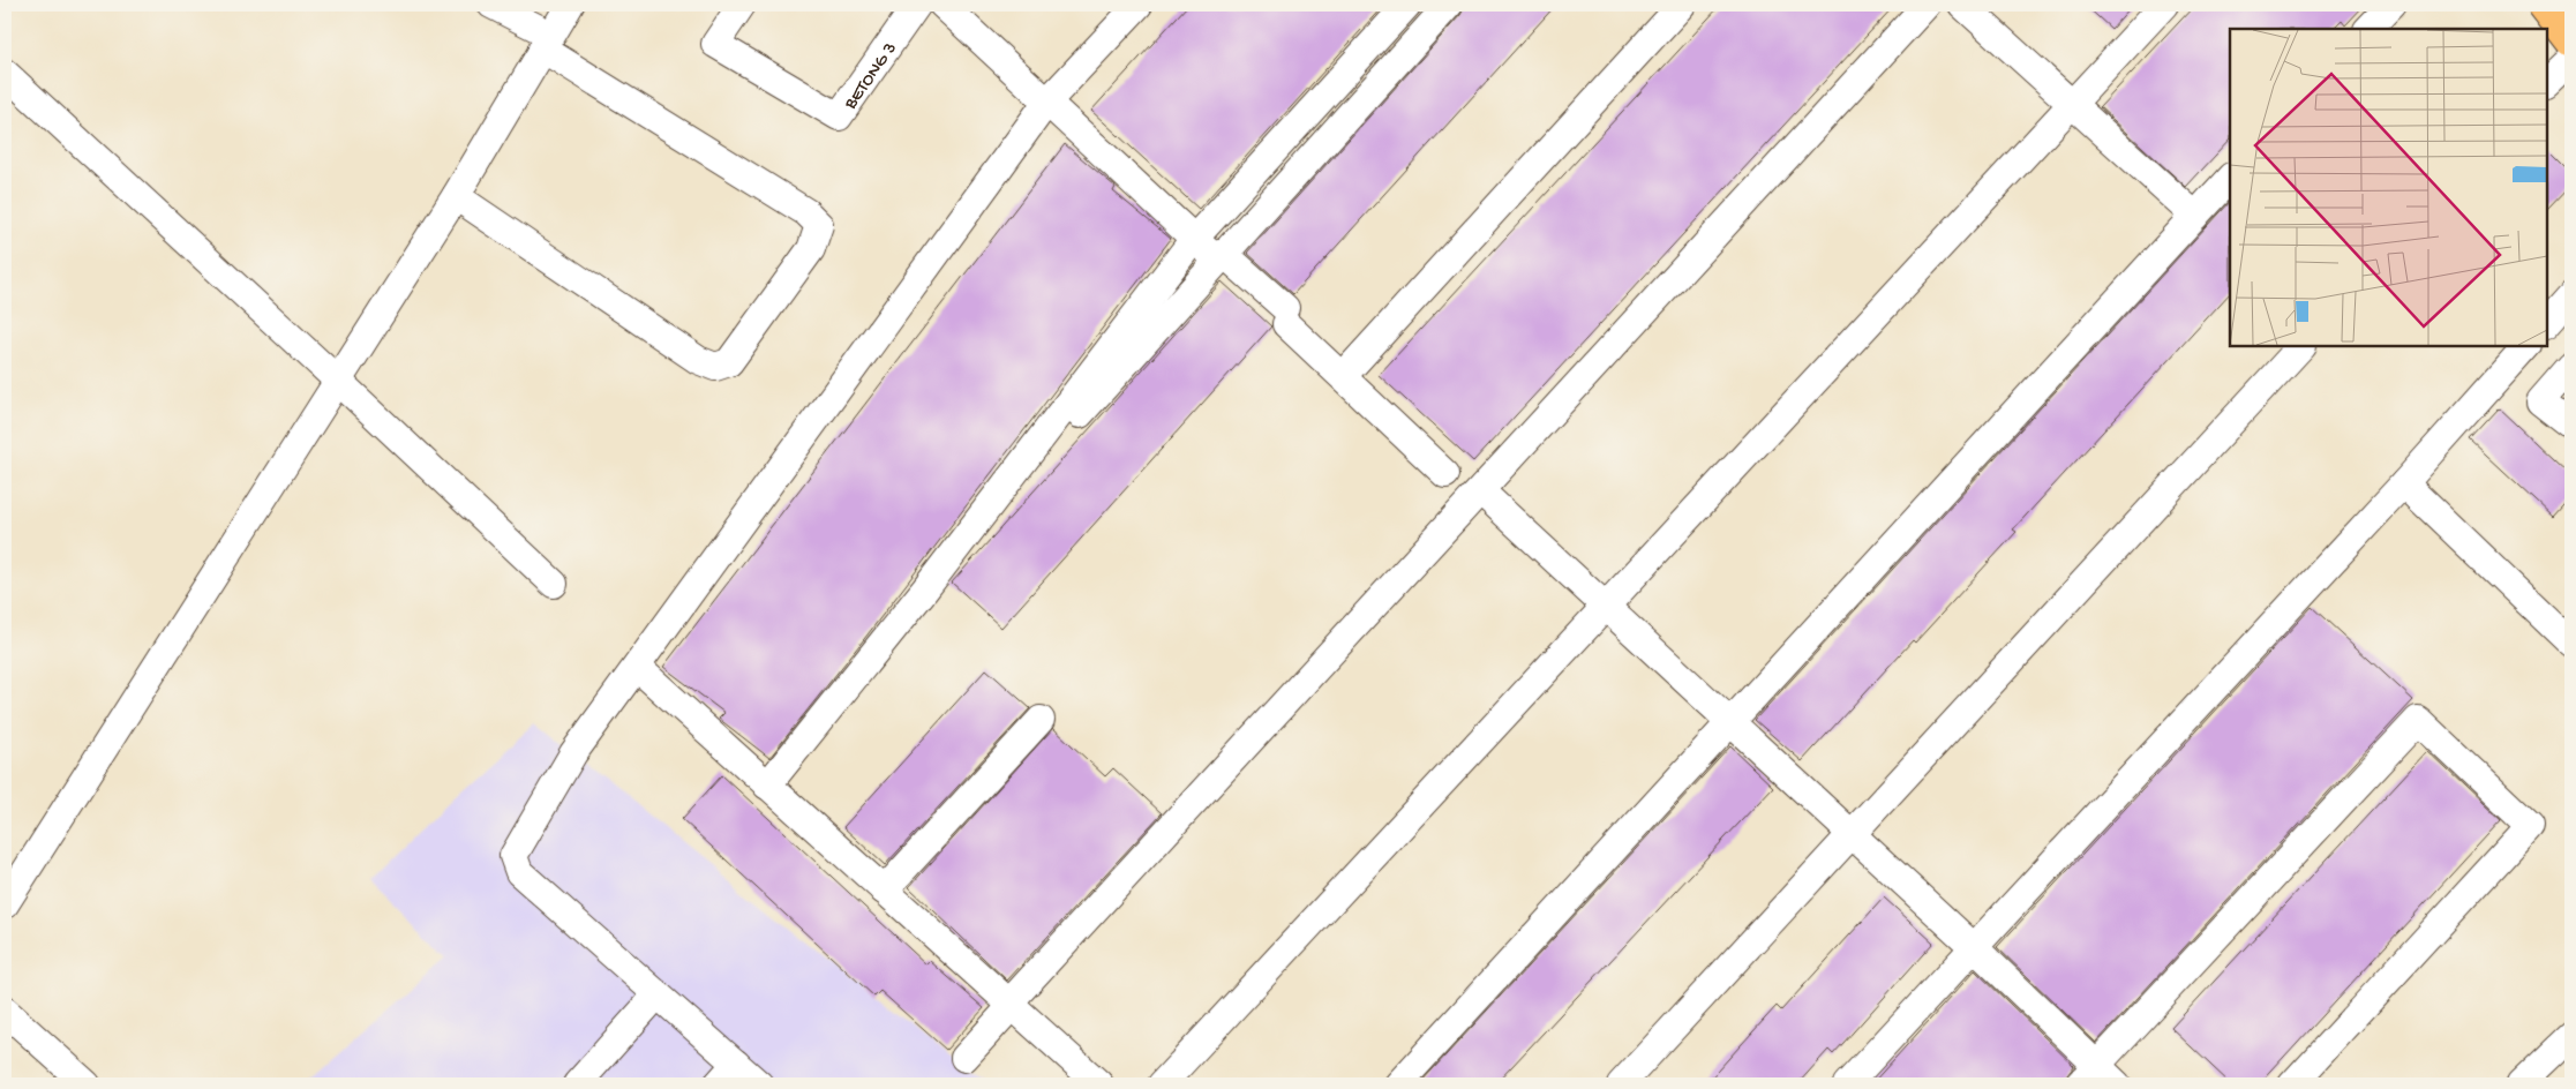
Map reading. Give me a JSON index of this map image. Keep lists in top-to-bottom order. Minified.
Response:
{"streets":{"street":["BETONG 3"]}}
